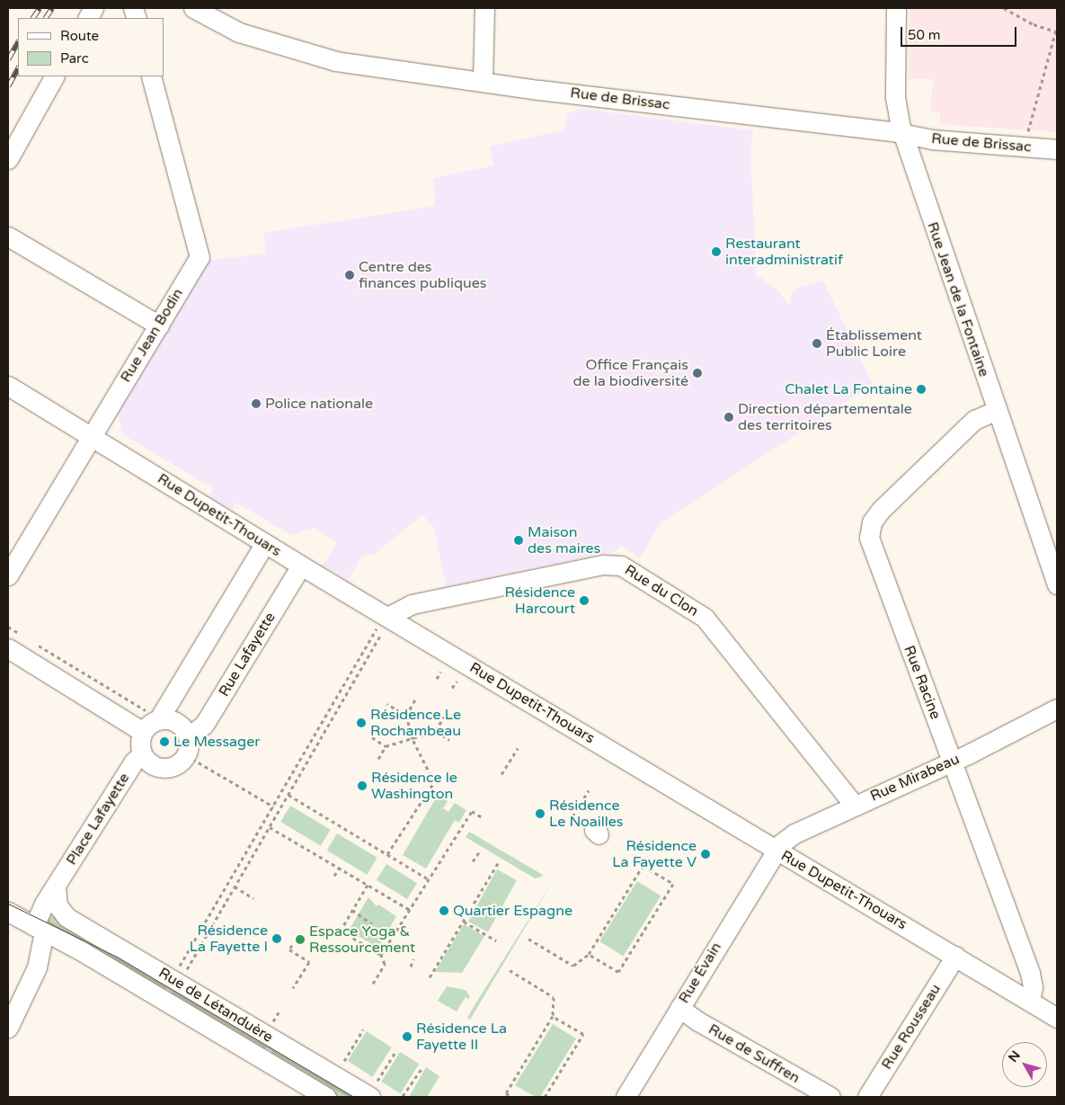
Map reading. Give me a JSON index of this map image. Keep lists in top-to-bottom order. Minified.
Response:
{"streets":{"street":["Rue de Brissac","Rue Jean de la Fontaine","Rue Jean Bodin","Rue Dupetit-Thouars","Rue du Clon","Rue Lafayette","Rue Racine","Rue Mirabeau","Place Lafayette","Rue Évain","Rue de Létanduère","Rue Rousseau","Rue de Suffren"]},"crossings":[["Rue de Brissac","Rue Jean de la Fontaine"],["Rue Jean de la Fontaine","Rue Racine"],["Rue Jean Bodin","Rue Dupetit-Thouars"],["Rue Dupetit-Thouars","Rue du Clon"],["Rue Dupetit-Thouars","Rue Lafayette"],["Rue Dupetit-Thouars","Rue Racine"],["Rue Dupetit-Thouars","Rue Mirabeau"],["Rue Dupetit-Thouars","Rue Évain"],["Rue Dupetit-Thouars","Rue Rousseau"],["Rue du Clon","Rue Mirabeau"],["Rue Lafayette","Place Lafayette"],["Rue Racine","Rue Mirabeau"],["Rue Mirabeau","Rue Évain"],["Place Lafayette","Rue de Létanduère"],["Rue Évain","Rue de Suffren"]],"places":["Restaurant interadministratif","Centre des finances publiques","Établissement Public Loire","Office Français de la biodiversité","Chalet La Fontaine","Police nationale","Direction départementale des territoires","Maison des maires","Résidence Harcourt","Résidence Le Rochambeau","Le Messager","Résidence le Washington","Résidence Le Noailles","Résidence La Fayette V","Quartier Espagne","Résidence La Fayette I","Espace Yoga & Ressourcement","Résidence La Fayette II"],"legend":["Route","Parc"],"scale_bar":"50 m","north":"top left"}
